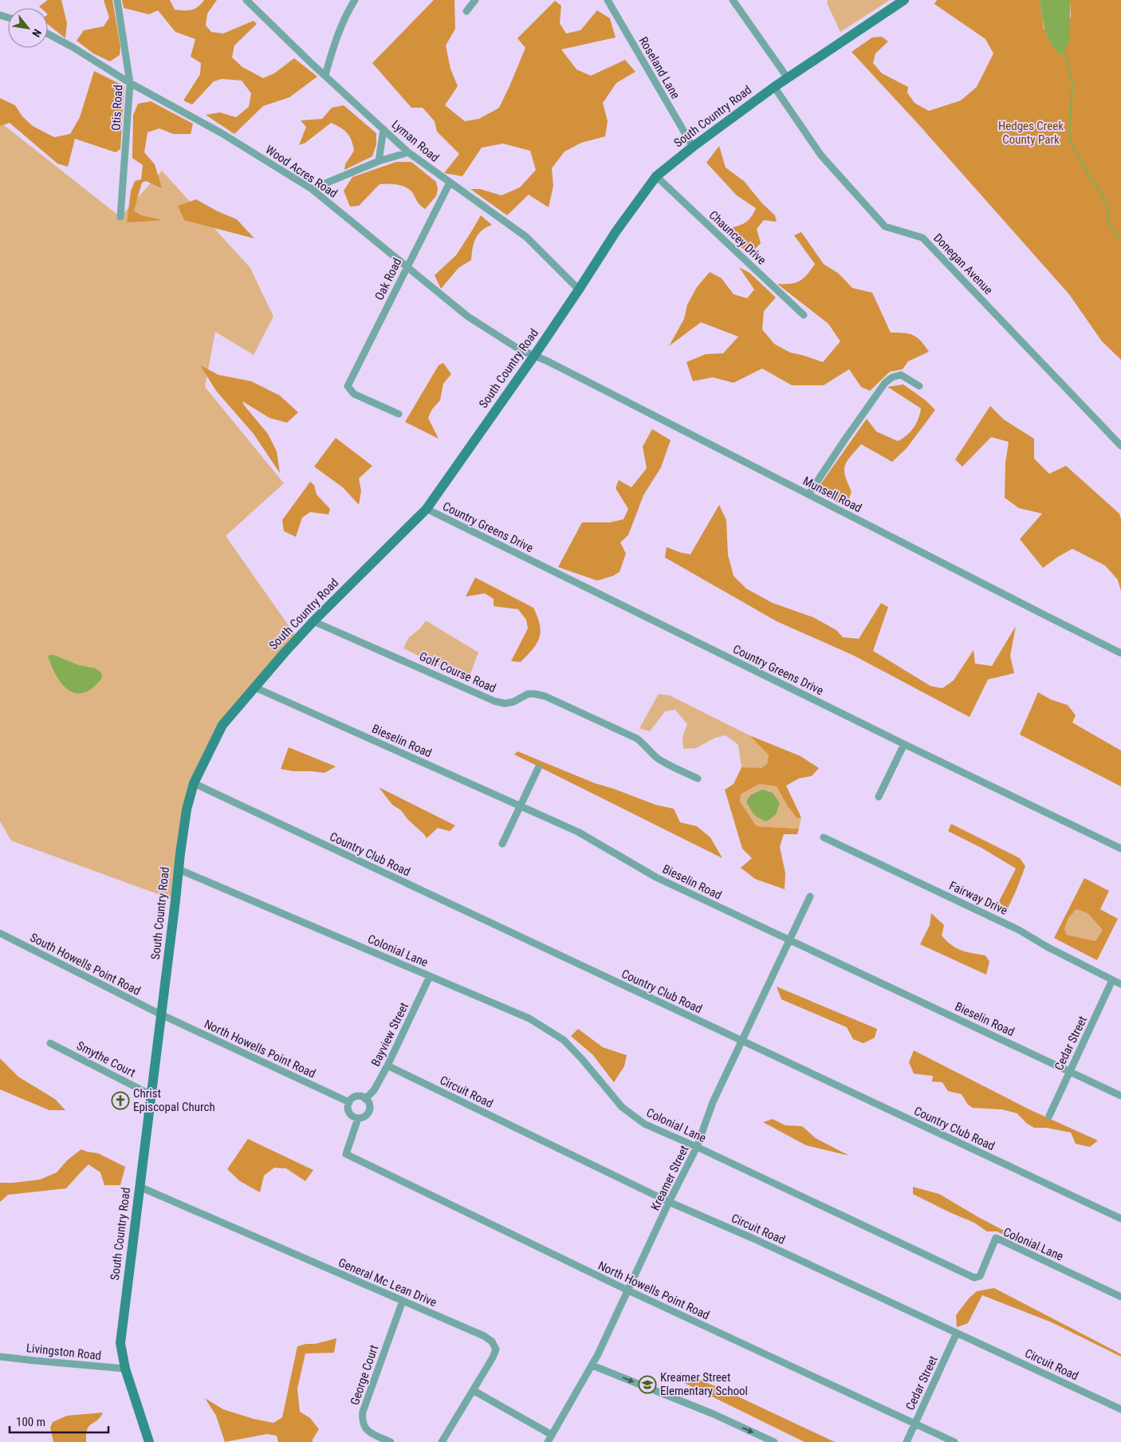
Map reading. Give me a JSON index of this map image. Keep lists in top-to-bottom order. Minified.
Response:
{"streets":{"main road":["South Country Road"],"street":["Roseland Lane","Otis Road","Lyman Road","Wood Acres Road","Chauncey Drive","Donegan Avenue","Oak Road","Munsell Road","Country Greens Drive","Golf Course Road","Bieselin Road","Country Club Road","Fairway Drive","Colonial Lane","South Howells Point Road","Bayview Street","Cedar Street","North Howells Point Road","Smythe Court","Circuit Road","Kreamer Street","General Mc Lean Drive","Livingston Road","George Court"]},"crossings":[["Roseland Lane","South Country Road"],["Otis Road","Wood Acres Road"],["South Country Road","Lyman Road"],["South Country Road","Wood Acres Road"],["South Country Road","Chauncey Drive"],["South Country Road","Donegan Avenue"],["South Country Road","Munsell Road"],["South Country Road","Country Greens Drive"],["South Country Road","Golf Course Road"],["South Country Road","Bieselin Road"],["South Country Road","Country Club Road"],["South Country Road","Colonial Lane"],["South Country Road","South Howells Point Road"],["South Country Road","North Howells Point Road"],["South Country Road","Smythe Court"],["South Country Road","General Mc Lean Drive"],["South Country Road","Livingston Road"],["Lyman Road","Oak Road"],["Wood Acres Road","Oak Road"],["Wood Acres Road","Munsell Road"],["Bieselin Road","Cedar Street"],["Bieselin Road","Kreamer Street"],["Country Club Road","Kreamer Street"],["Fairway Drive","Cedar Street"],["Colonial Lane","Bayview Street"],["Colonial Lane","Kreamer Street"],["South Howells Point Road","North Howells Point Road"],["Bayview Street","North Howells Point Road"],["Bayview Street","Circuit Road"],["Cedar Street","North Howells Point Road"],["Cedar Street","Circuit Road"],["North Howells Point Road","Kreamer Street"],["Circuit Road","Kreamer Street"],["General Mc Lean Drive","George Court"]],"parks":["Hedges Creek County Park"],"places":{"church":["Christ Episcopal Church"],"school or university":["Kreamer Street Elementary School"]},"scale_bar":"100 m","north":"bottom right"}
